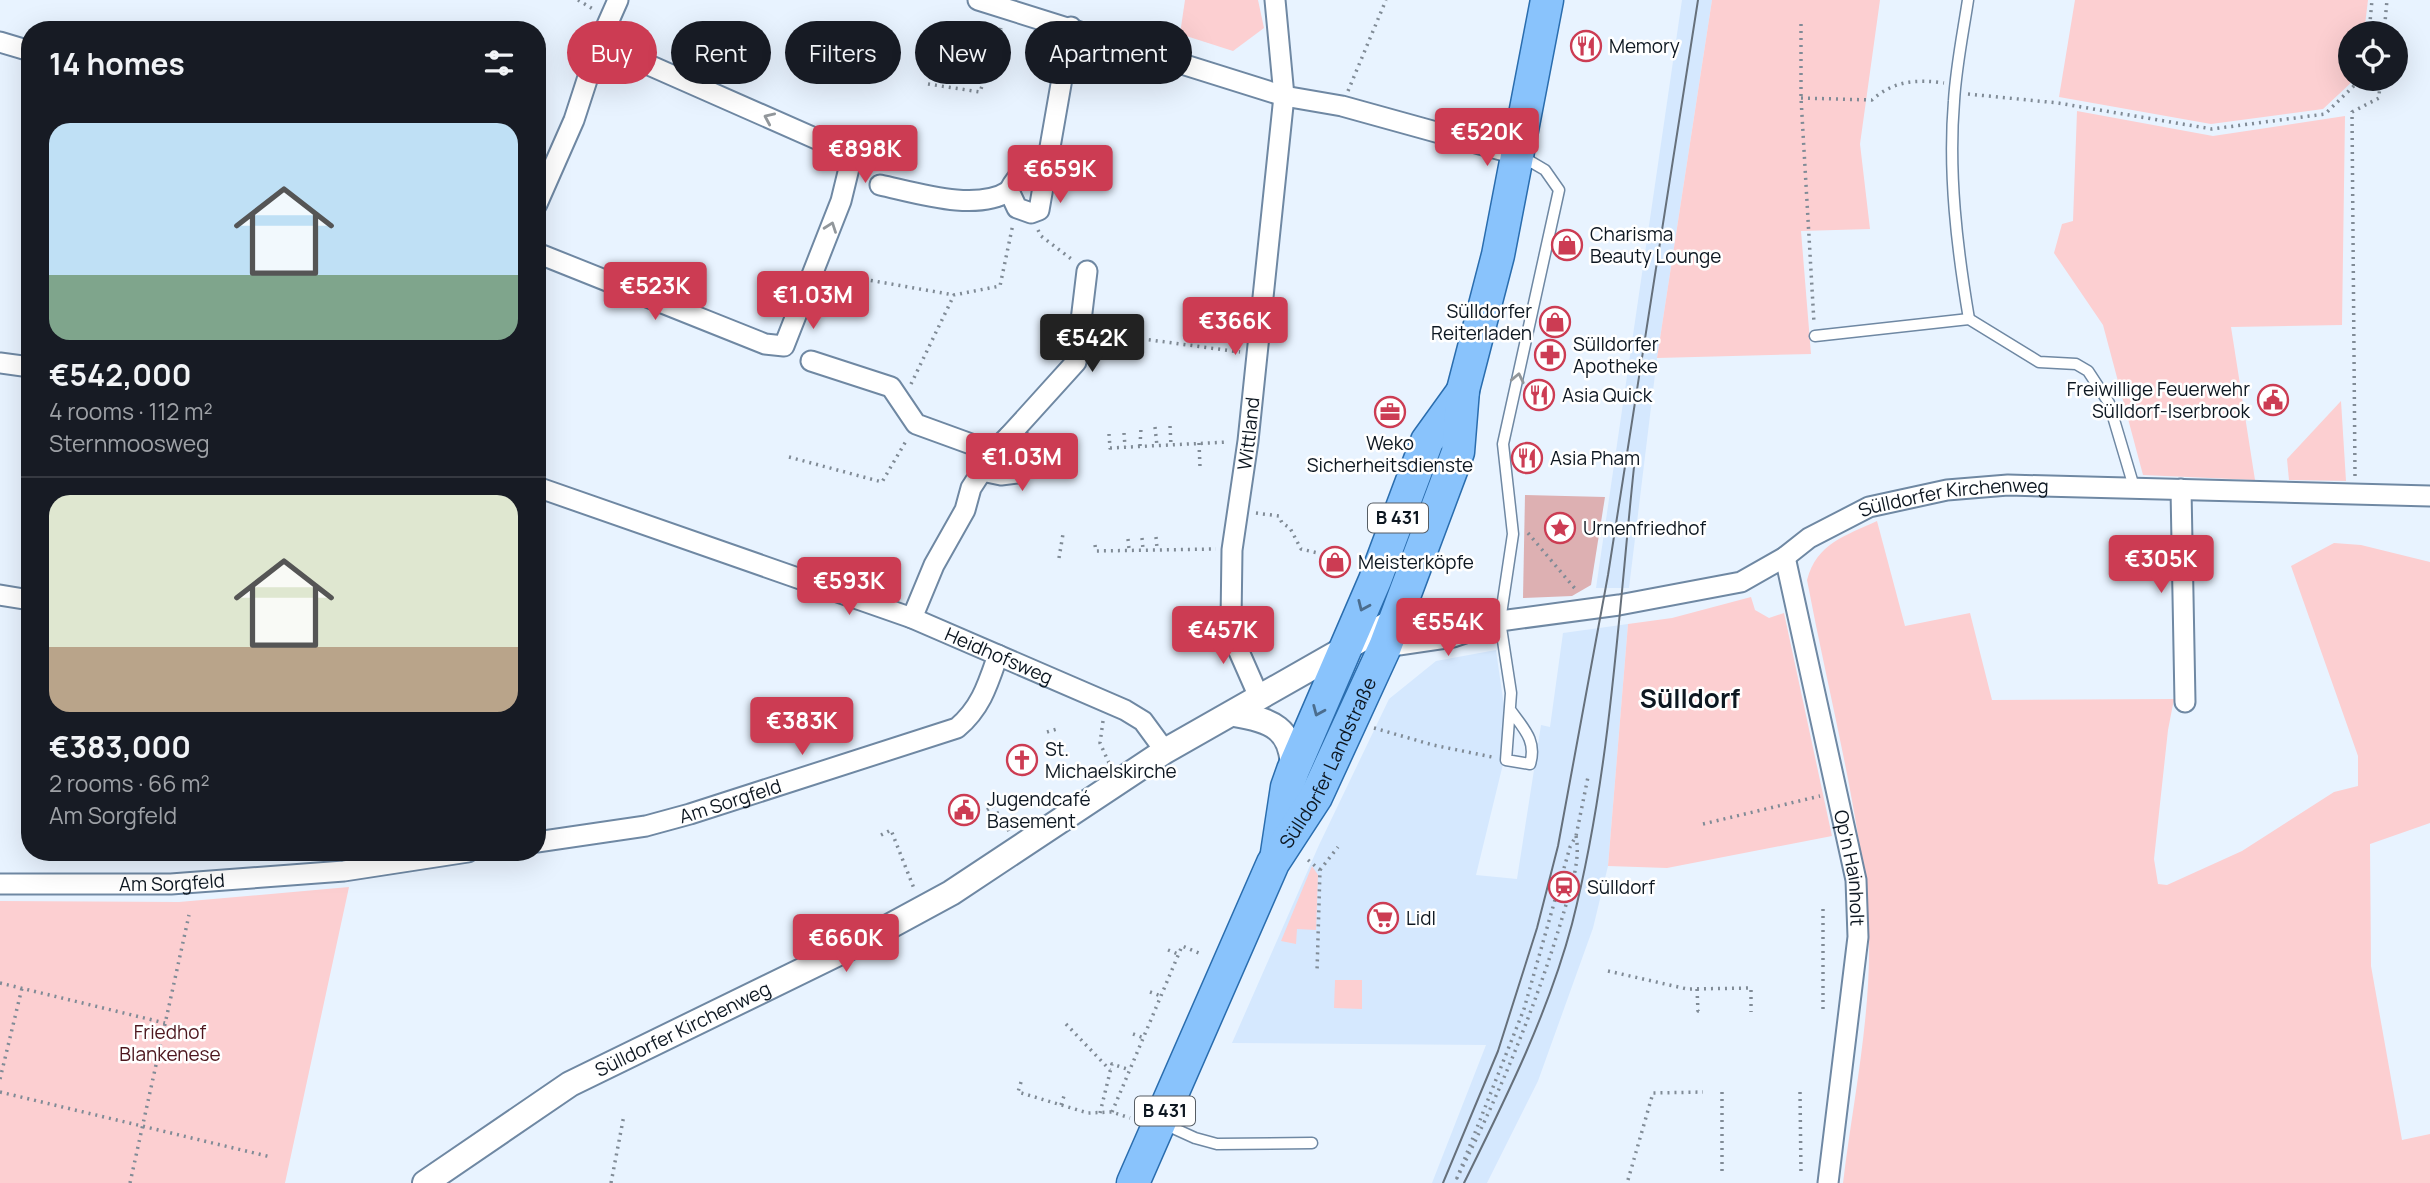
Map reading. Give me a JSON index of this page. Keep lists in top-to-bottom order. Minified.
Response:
{"streets":{"main road":["B 431","Sülldorfer Landstraße"],"street":["Wittland","Sülldorfer Kirchenweg","Heidhofsweg","Am Sorgfeld","Op'n Hainholt"]},"crossings":[["Wittland","Sülldorfer Kirchenweg"],["Sülldorfer Kirchenweg","Heidhofsweg"],["Sülldorfer Kirchenweg","Sülldorfer Landstraße"],["Sülldorfer Kirchenweg","Op'n Hainholt"],["Heidhofsweg","Am Sorgfeld"]],"districts":["Sülldorf"],"parks":["Friedhof Blankenese"],"places":{"restaurant":["Memory","Asia Quick","Asia Pham"],"shop":["Charisma Beauty Lounge","Sülldorfer Reiterladen","Meisterköpfe"],"pharmacy":["Sülldorfer Apotheke"],"public building":["Freiwillige Feuerwehr Sülldorf-Iserbrook","Jugendcafé Basement"],"office":["Weko Sicherheitsdienste"],"place":["Urnenfriedhof"],"church":["St. Michaelskirche"],"station":["Sülldorf"],"supermarket":["Lidl"]},"page":{"chip":["Buy","Rent","Filters","New","Apartment"],"heading":"14 homes","list":[{"name":"€542,000","note":"4 rooms · 112 m² · Sternmoosweg"},{"name":"€383,000","note":"2 rooms · 66 m² · Am Sorgfeld"}],"price":["€520K","€898K","€659K","€523K","€1.03M","€366K","€542K","€1.03M","€305K","€593K","€554K","€457K","€383K","€660K"]}}
